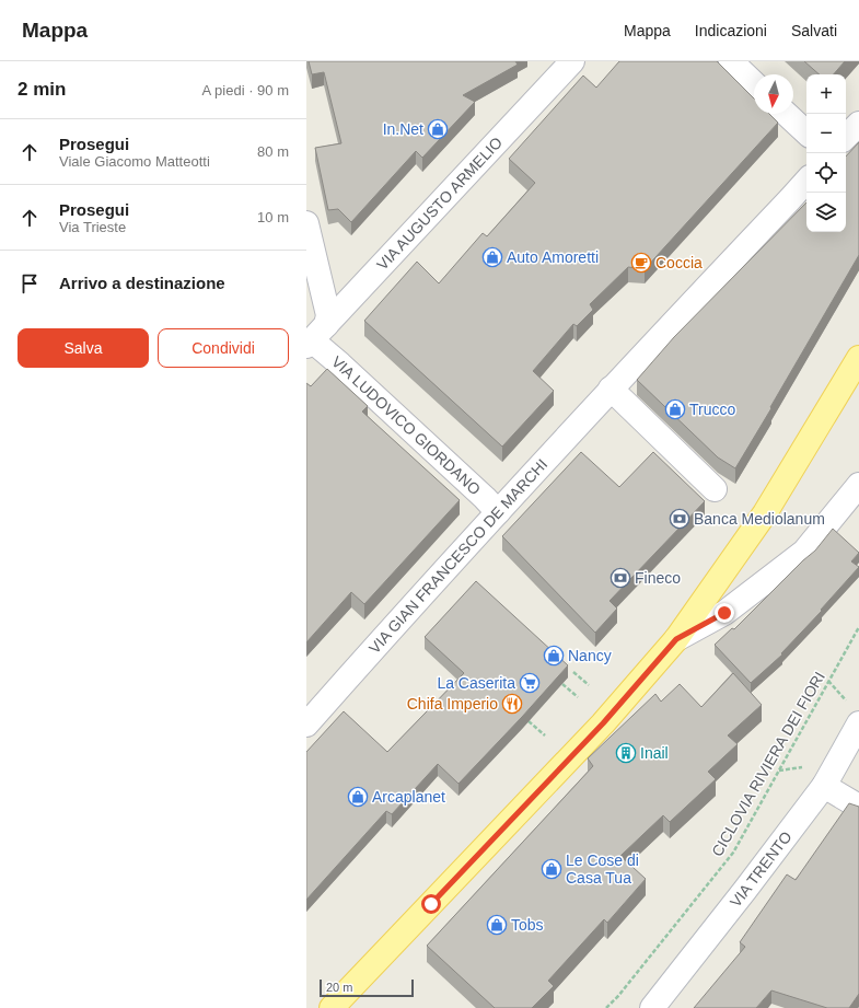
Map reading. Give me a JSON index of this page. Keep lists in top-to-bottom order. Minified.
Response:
{"streets":{"street":["VIA AUGUSTO ARMELIO","VIA LUDOVICO GIORDANO","VIA GIAN FRANCESCO DE MARCHI","VIA TRENTO"],"path":["CICLOVIA RIVIERA DEI FIORI"]},"crossings":[["VIA AUGUSTO ARMELIO","VIA LUDOVICO GIORDANO"],["VIA LUDOVICO GIORDANO","VIA GIAN FRANCESCO DE MARCHI"]],"places":{"shop":["In.Net","Auto Amoretti","Trucco","Nancy","Arcaplanet","Le Cose di Casa Tua","Tobs"],"cafe":["Coccia"],"bank":["Banca Mediolanum","Fineco"],"supermarket":["La Caserita"],"restaurant":["Chifa Imperio"],"building":["Inail"]},"scale_bar":"20 m","north":"bottom","page":{"header":"Mappa","nav":["Mappa","Indicazioni","Salvati"],"heading":["2 min","A piedi · 90 m"],"map_buttons":["+","−"],"list":[["Prosegui","Viale Giacomo Matteotti","80 m"],["Prosegui","Via Trieste","10 m"],"Arrivo a destinazione"],"buttons":["Salva","Condividi"],"scale":"20 m"}}
